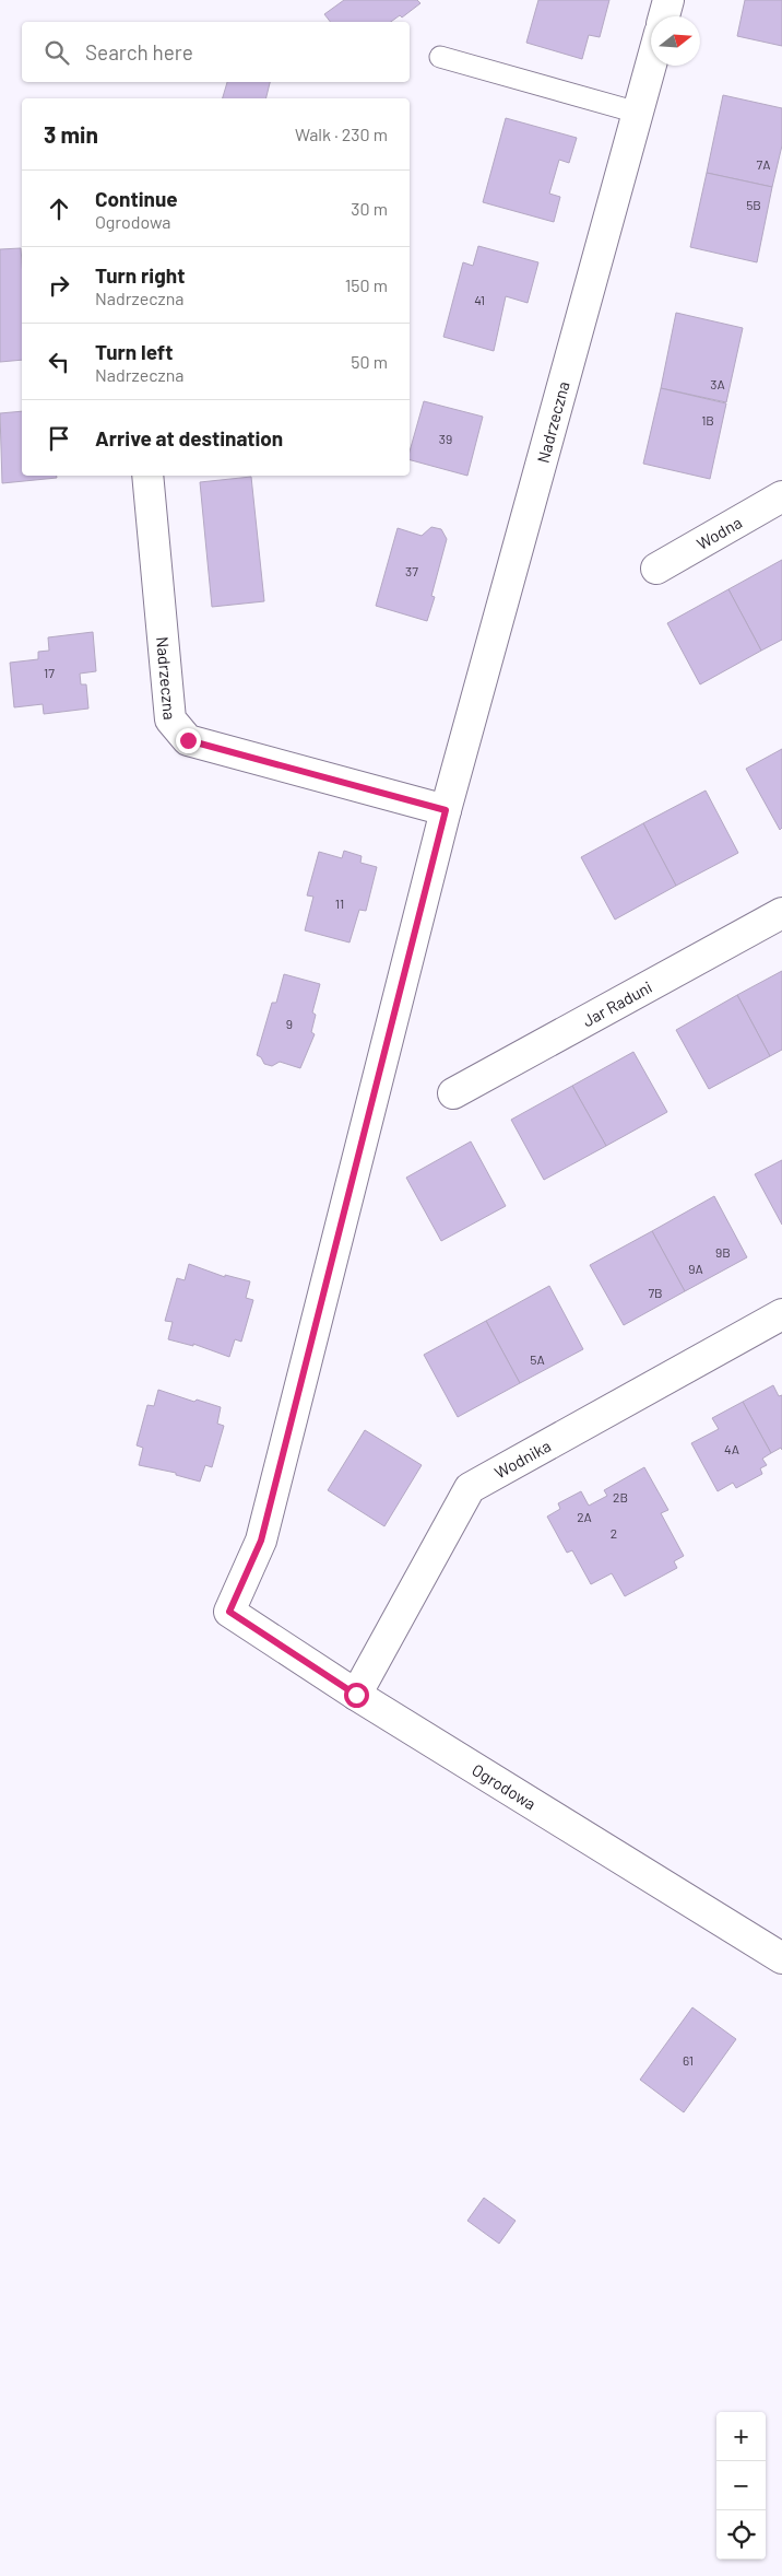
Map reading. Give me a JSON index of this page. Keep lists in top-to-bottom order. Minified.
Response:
{"streets":{"street":["Nadrzeczna","Wodna","Jar Raduni","Wodnika","Ogrodowa"]},"crossings":[["Nadrzeczna","Ogrodowa"],["Wodnika","Ogrodowa"]],"house_numbers":["7A","5B","41","3A","1B","39","37","17","11","9","9B","9A","7B","5A","4A","2B","2A","2","61"],"north":"right","page":{"search":"Search here","heading":["3 min","Walk · 230 m"],"list":[["Continue","Ogrodowa","30 m"],["Turn right","Nadrzeczna","150 m"],["Turn left","Nadrzeczna","50 m"],"Arrive at destination"],"map_buttons":["+","−"]}}
